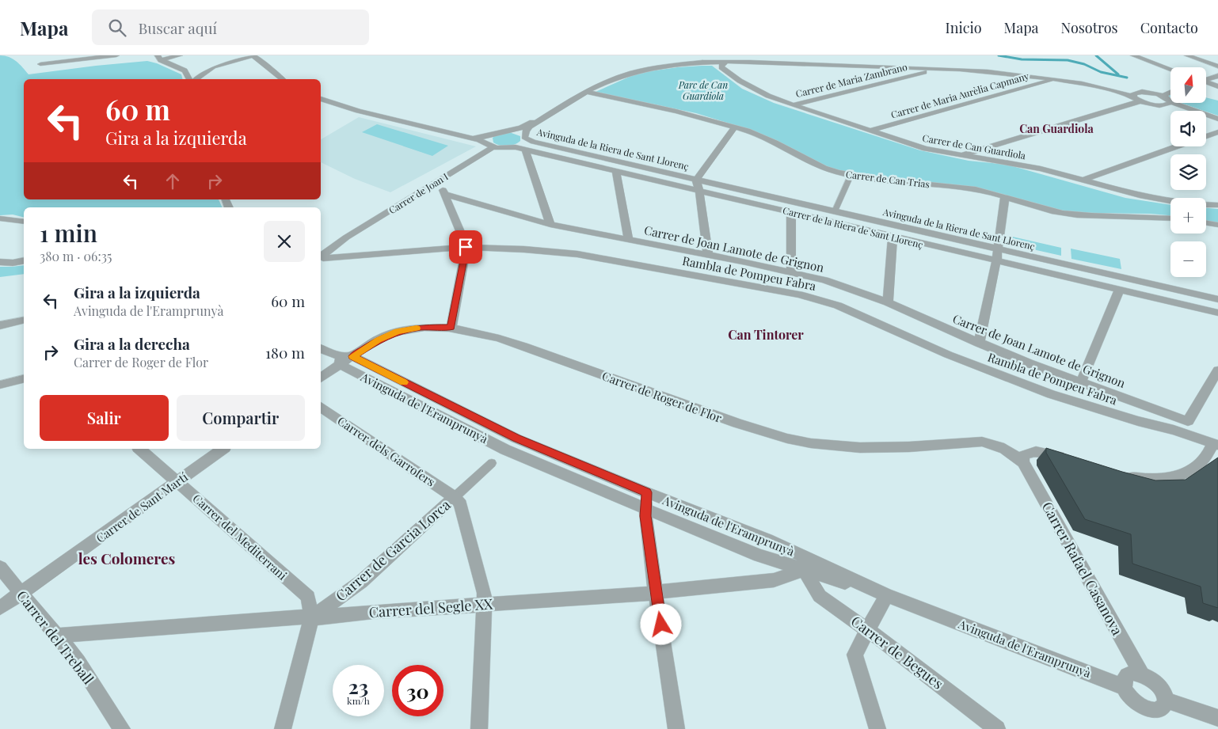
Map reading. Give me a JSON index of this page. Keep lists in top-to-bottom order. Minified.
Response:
{"streets":{"street":["Carrer de Maria Zambrano","Carrer de Maria Aurèlia Capmany","Carrer de Can Guardiola","Avinguda de la Riera de Sant Llorenç","Carrer de Can Trias","Carrer de Joan I","Carrer de la Riera de Sant Llorenç","Carrer de Joan Lamote de Grignon","Rambla de Pompeu Fabra","Carrer de Roger de Flor","Avinguda de l'Eramprunyà","Carrer dels Garrofers","Carrer de Sant Martí","Carrer del Mediterrani","Carrer de Garcia Lorca","Carrer Rafael Casanova","Carrer del Segle XX","Carrer del Treball","Carrer de Begues"]},"crossings":[["Carrer de Maria Zambrano","Carrer de Can Guardiola"],["Carrer de Maria Aurèlia Capmany","Carrer de Can Guardiola"],["Avinguda de la Riera de Sant Llorenç","Carrer de Joan I"],["Avinguda de la Riera de Sant Llorenç","Carrer de la Riera de Sant Llorenç"],["Avinguda de la Riera de Sant Llorenç","Carrer de Joan Lamote de Grignon"],["Carrer de Joan I","Carrer de la Riera de Sant Llorenç"],["Carrer de Joan I","Rambla de Pompeu Fabra"],["Carrer de Roger de Flor","Avinguda de l'Eramprunyà"],["Carrer de Roger de Flor","Carrer Rafael Casanova"],["Avinguda de l'Eramprunyà","Carrer Rafael Casanova"],["Avinguda de l'Eramprunyà","Carrer del Segle XX"],["Avinguda de l'Eramprunyà","Carrer de Begues"],["Carrer dels Garrofers","Carrer de Garcia Lorca"],["Carrer de Sant Martí","Carrer del Mediterrani"],["Carrer de Sant Martí","Carrer del Treball"],["Carrer del Mediterrani","Carrer de Garcia Lorca"],["Carrer del Mediterrani","Carrer del Segle XX"],["Carrer de Garcia Lorca","Carrer del Segle XX"],["Carrer del Segle XX","Carrer del Treball"],["Carrer del Segle XX","Carrer de Begues"]],"districts":["Can Guardiola","Can Tintorer","les Colomeres"],"parks":["Parc de Can Guardiola"],"north":"top","page":{"header":"Mapa","search":"Buscar aquí","nav":["Inicio","Mapa","Nosotros","Contacto"],"map_buttons":["+","−"],"turn":["60 m","Gira a la izquierda"],"heading":["1 min","380 m · 06:35"],"list":[{"name":"Gira a la izquierda","note":"Avinguda de l'Eramprunyà","value":"60 m"},{"name":"Gira a la derecha","note":"Carrer de Roger de Flor","value":"180 m"}],"buttons":["Salir","Compartir"],"speed":"23 km/h","limit":"30"}}
